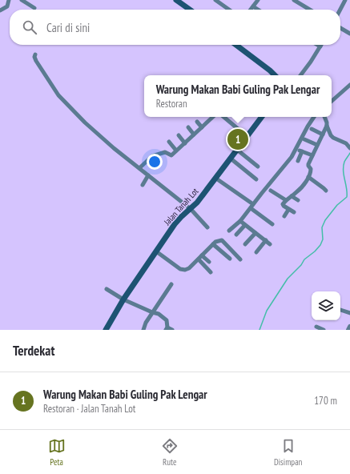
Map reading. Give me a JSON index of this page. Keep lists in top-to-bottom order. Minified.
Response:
{"streets":{"main road":["Jalan Tanah Lot"]},"page":{"search":"Cari di sini","popup":["Warung Makan Babi Guling Pak Lengar","Restoran"],"pins":"1","heading":"Terdekat","list":[{"mark":"1","name":"Warung Makan Babi Guling Pak Lengar","note":"Restoran · Jalan Tanah Lot","value":"170 m"}],"nav":["Peta","Rute","Disimpan"]}}
